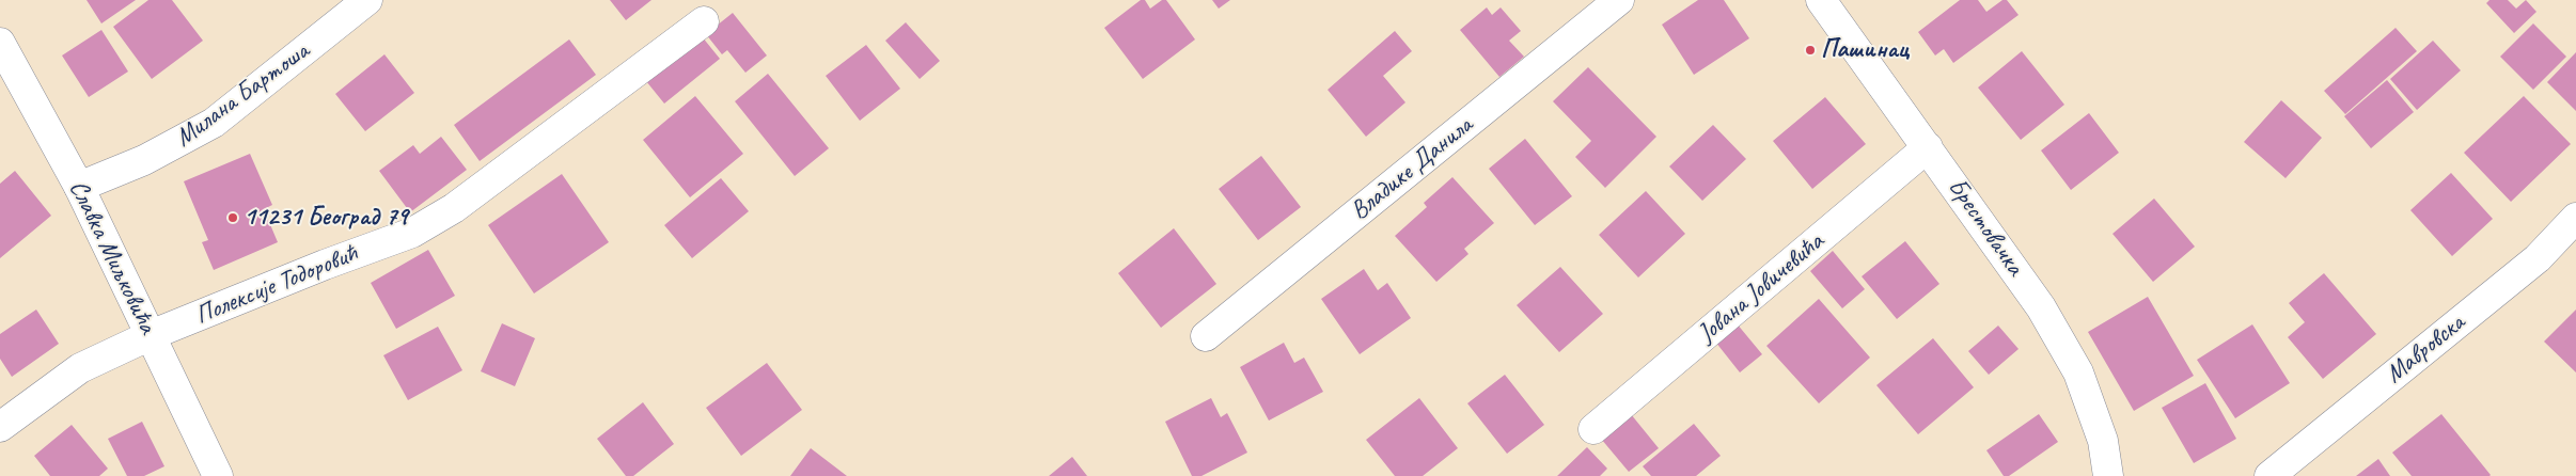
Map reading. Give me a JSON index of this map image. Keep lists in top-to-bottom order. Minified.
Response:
{"streets":{"street":["Милана Бартоша","Владике Данила","Брестовачка","Славка Миљковића","Полексије Тодоровић","Јована Јовичевића","Мавровска"]},"crossings":[["Милана Бартоша","Славка Миљковића"],["Брестовачка","Јована Јовичевића"],["Славка Миљковића","Полексије Тодоровић"]],"places":["Пашинац","11231 Београд 79"]}
